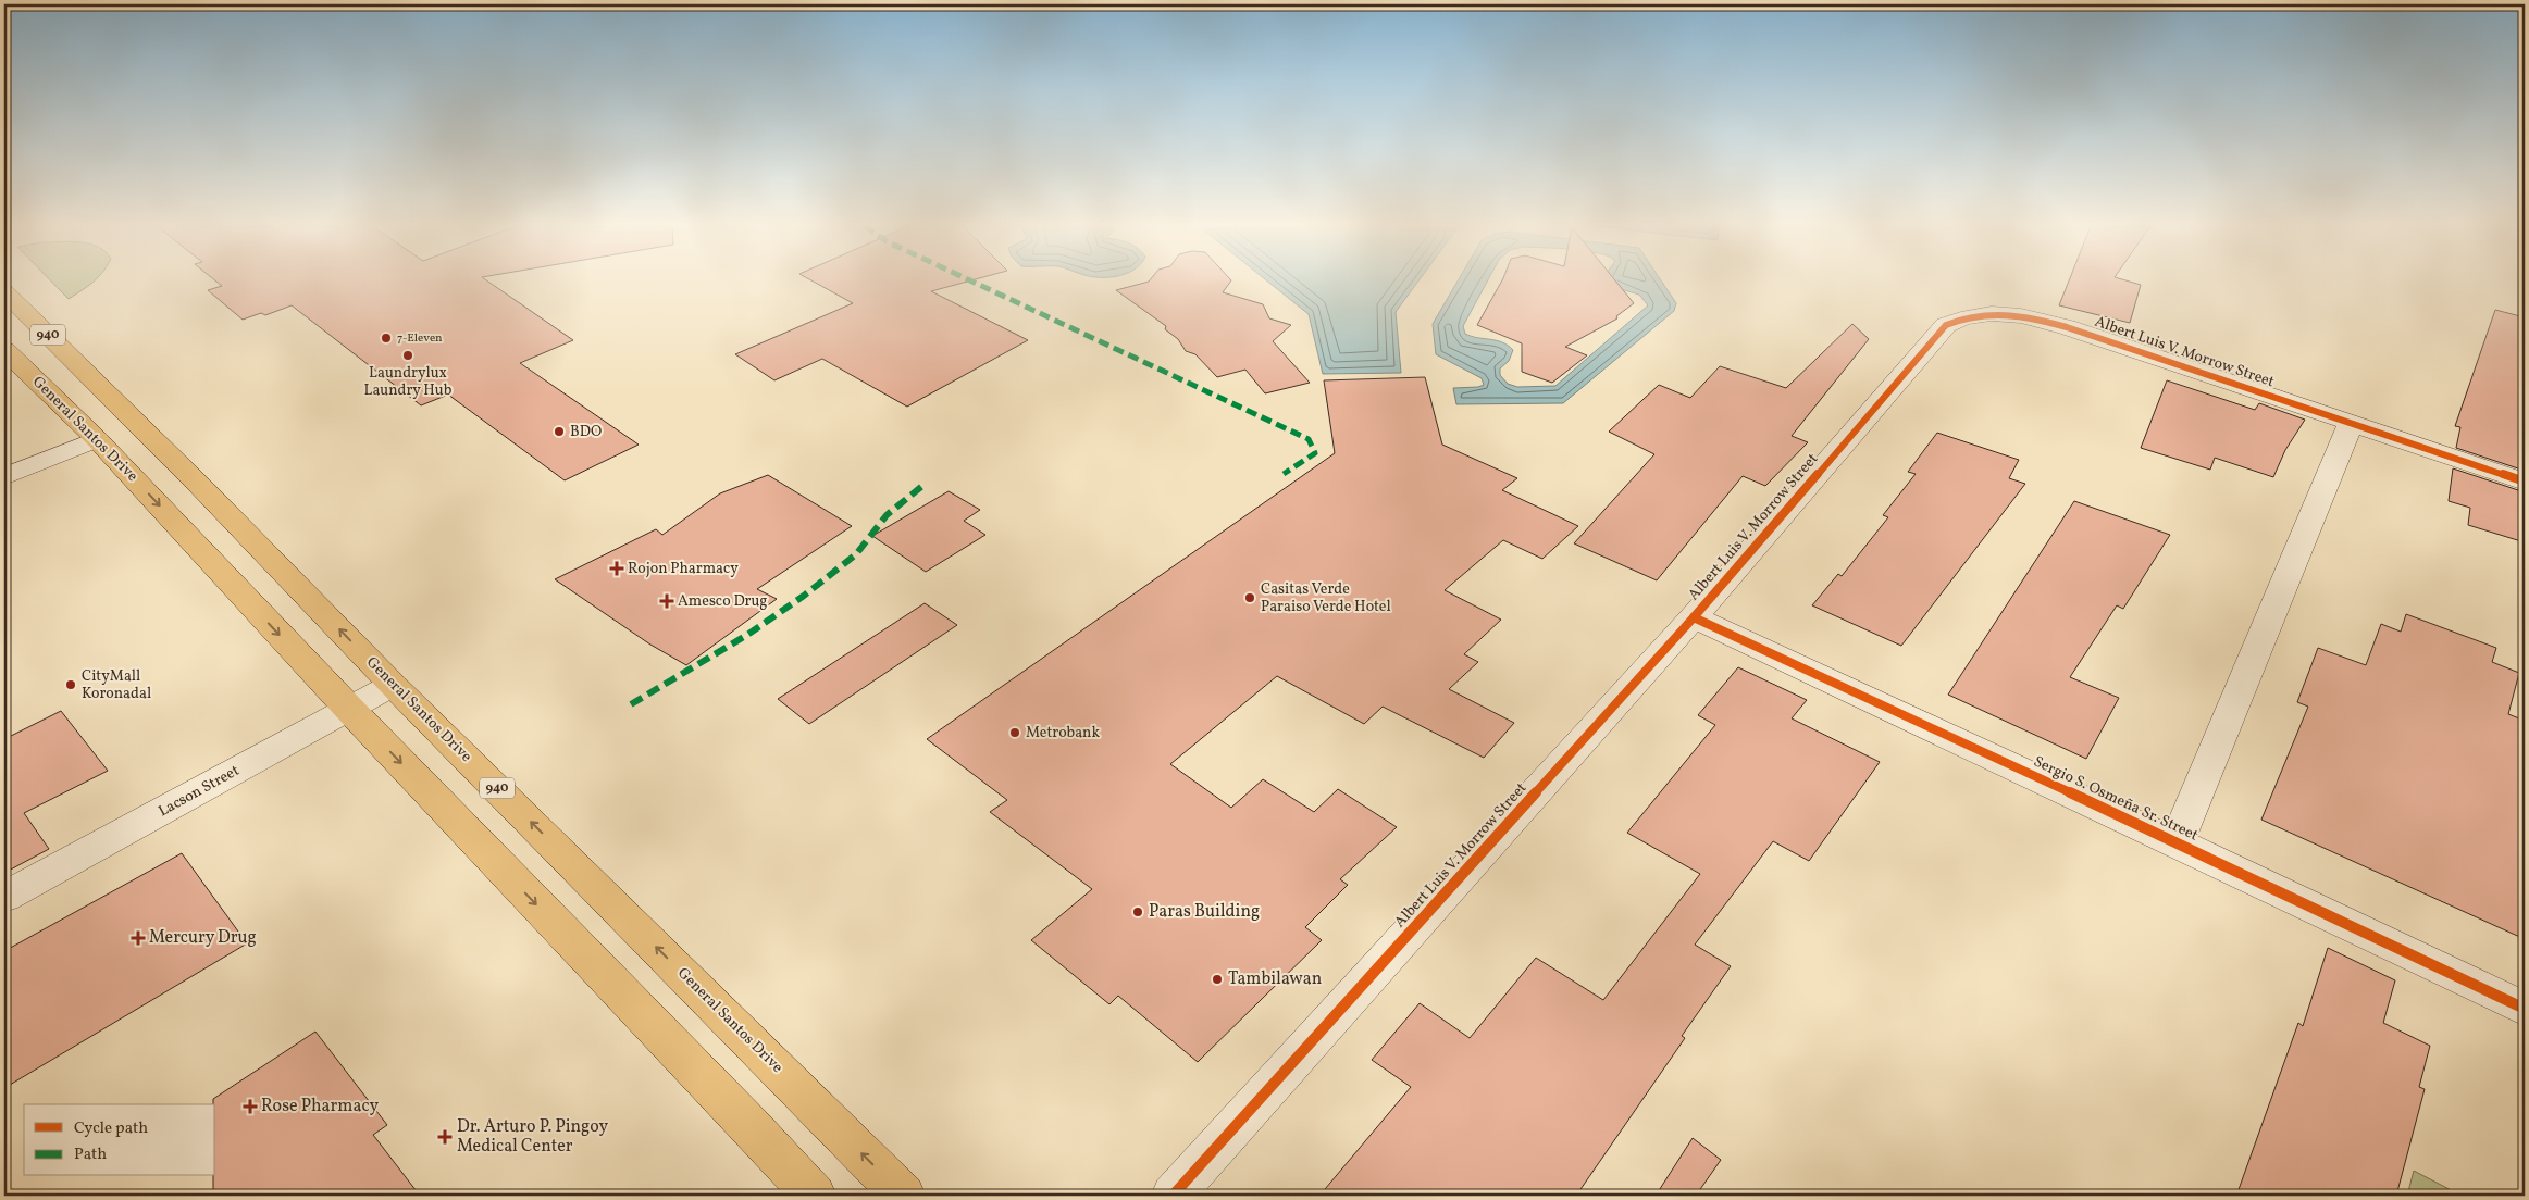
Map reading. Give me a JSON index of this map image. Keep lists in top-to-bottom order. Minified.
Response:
{"streets":{"highway":["940","General Santos Drive"],"street":["Albert Luis V. Morrow Street","Lacson Street","Sergio S. Osmeña Sr. Street"]},"crossings":[["Albert Luis V. Morrow Street","Sergio S. Osmeña Sr. Street"],["General Santos Drive","Lacson Street"]],"places":{"other":["7-Eleven","Laundrylux Laundry Hub","BDO","Casitas Verde Paraiso Verde Hotel","CityMall Koronadal","Metrobank","Paras Building","Tambilawan"],"health":["Rojon Pharmacy","Amesco Drug","Mercury Drug","Rose Pharmacy","Dr. Arturo P. Pingoy Medical Center"]},"legend":["Cycle path","Path"]}
